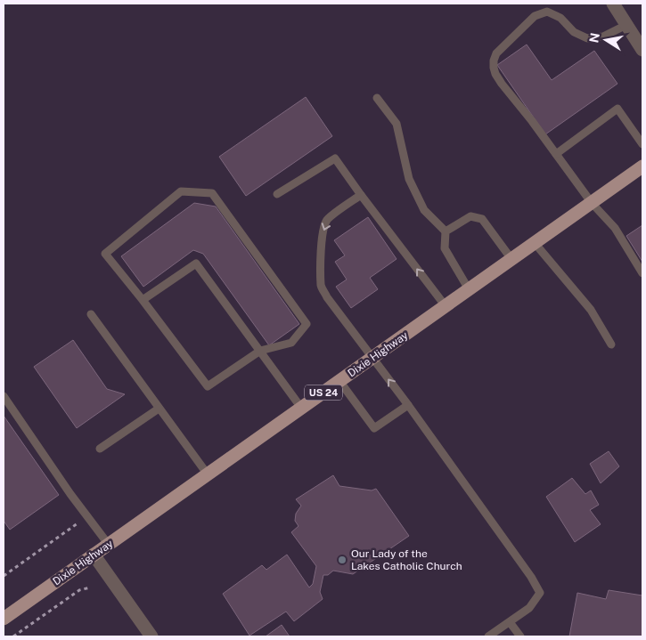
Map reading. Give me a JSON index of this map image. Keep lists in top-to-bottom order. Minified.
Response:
{"streets":{"main road":["Dixie Highway","US 24"]},"places":["Our Lady of the Lakes Catholic Church"],"north":"left"}
